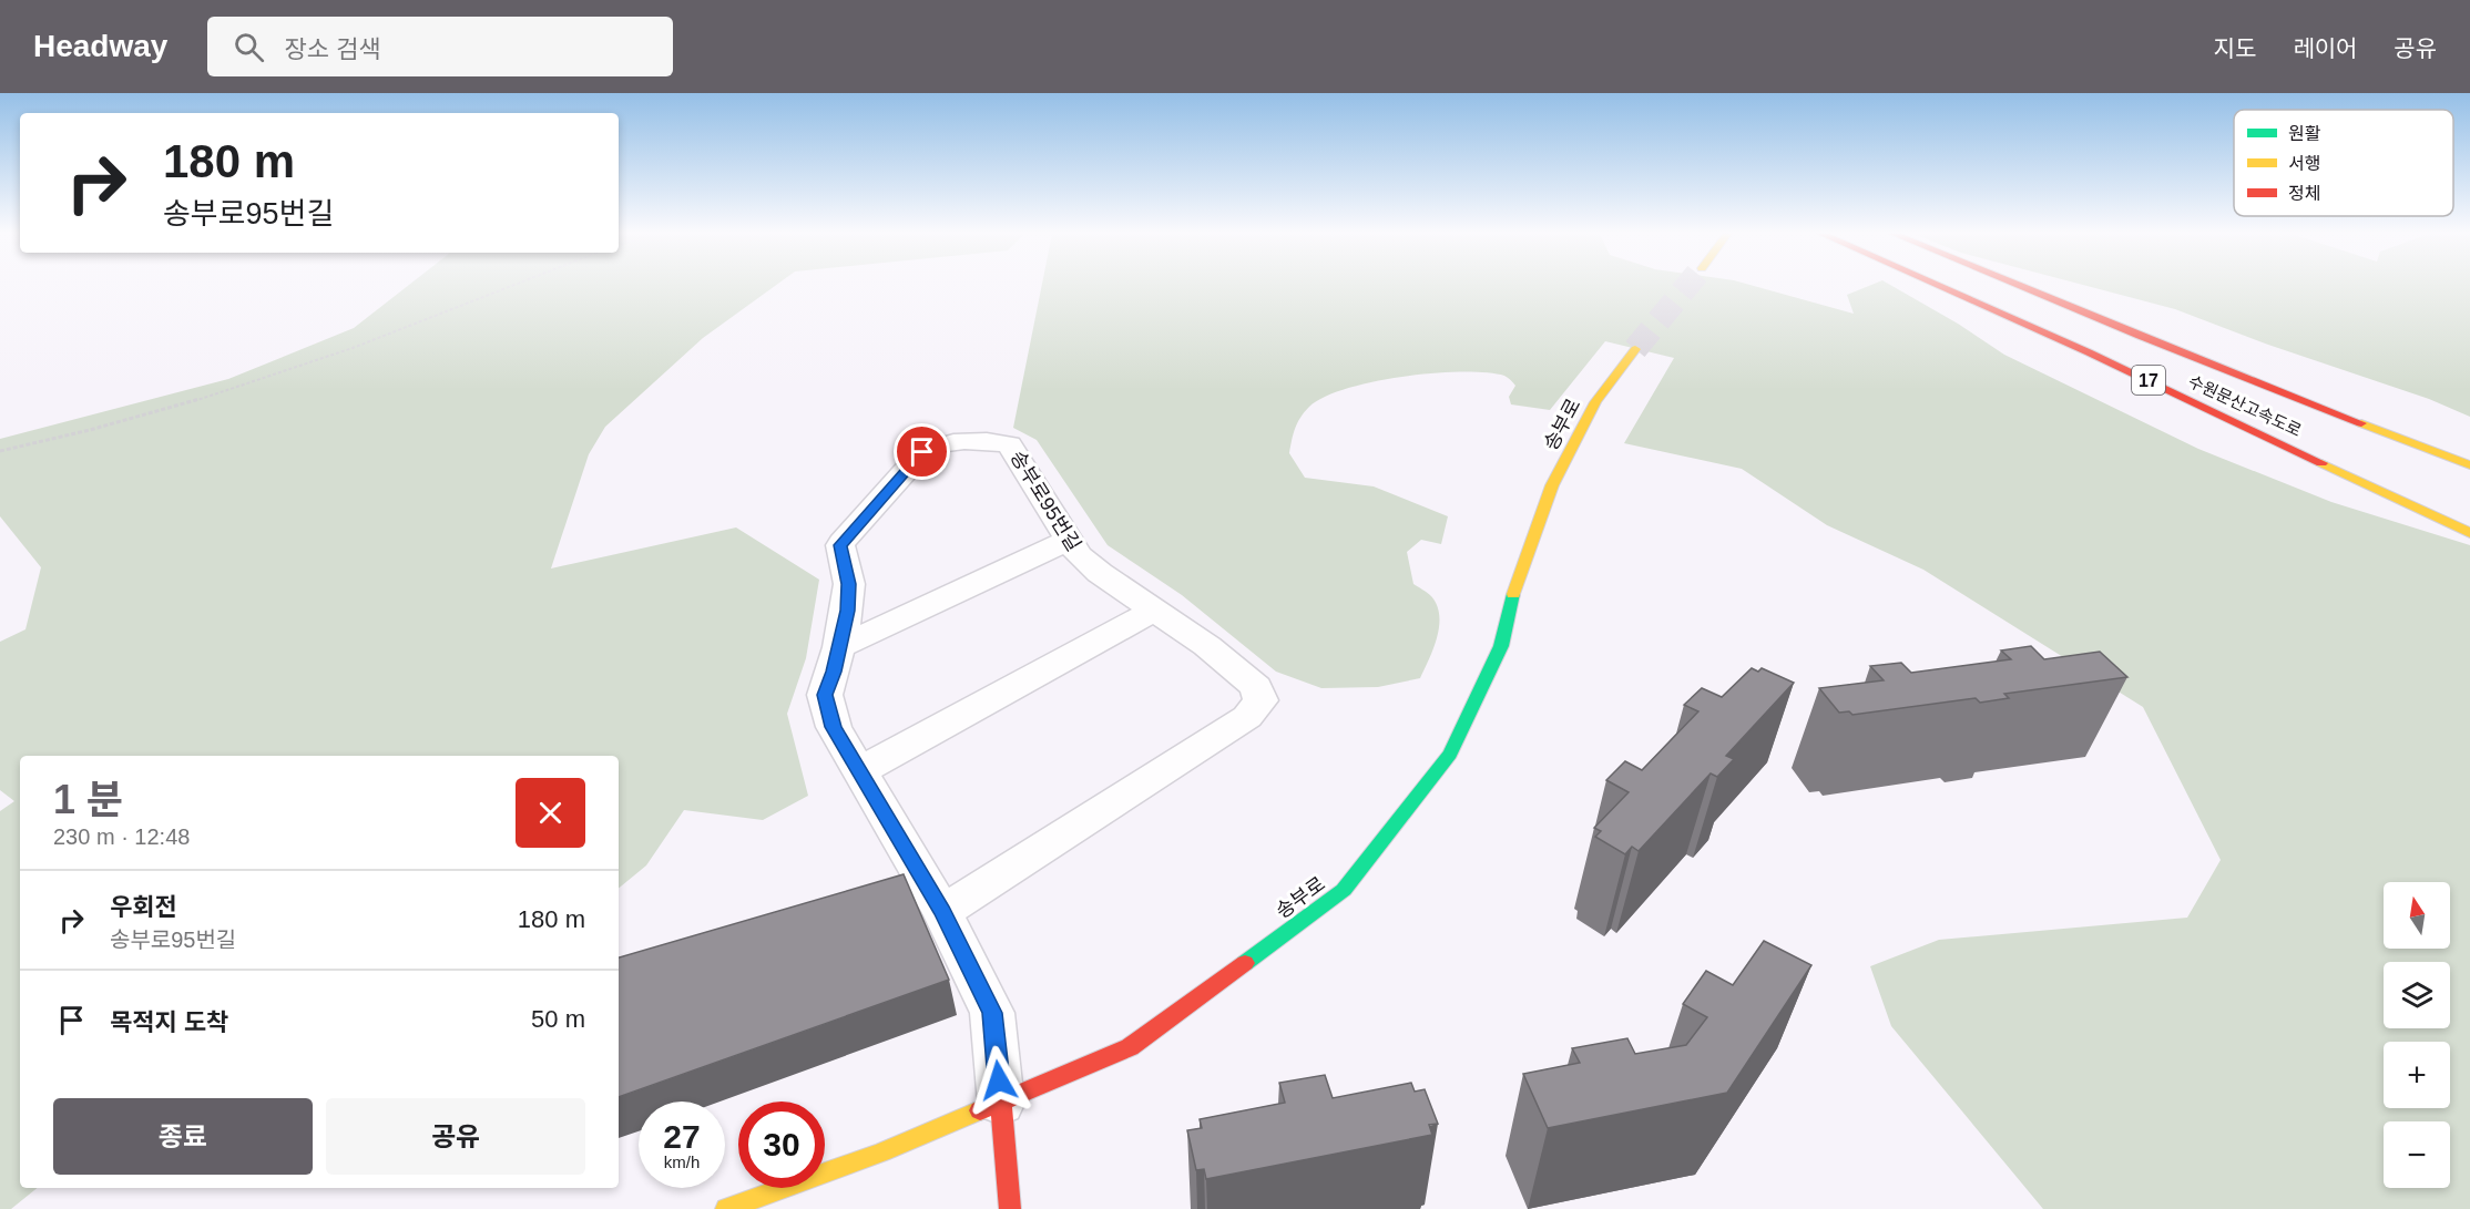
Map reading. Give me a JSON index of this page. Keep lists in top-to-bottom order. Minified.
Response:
{"streets":{"main road":["17","수원문산고속도로","송부로"],"street":["송부로95번길"]},"crossings":[["송부로","송부로95번길"]],"legend":["원활","서행","정체"],"north":"top","page":{"header":"Headway","search":"장소 검색","nav":["지도","레이어","공유"],"turn":["180 m","송부로95번길"],"heading":["1 분","230 m · 12:48"],"list":[{"name":"우회전","note":"송부로95번길","value":"180 m"},{"name":"목적지 도착","value":"50 m"}],"map_buttons":["+","−"],"buttons":["종료","공유"],"speed":"27 km/h","limit":"30"}}
